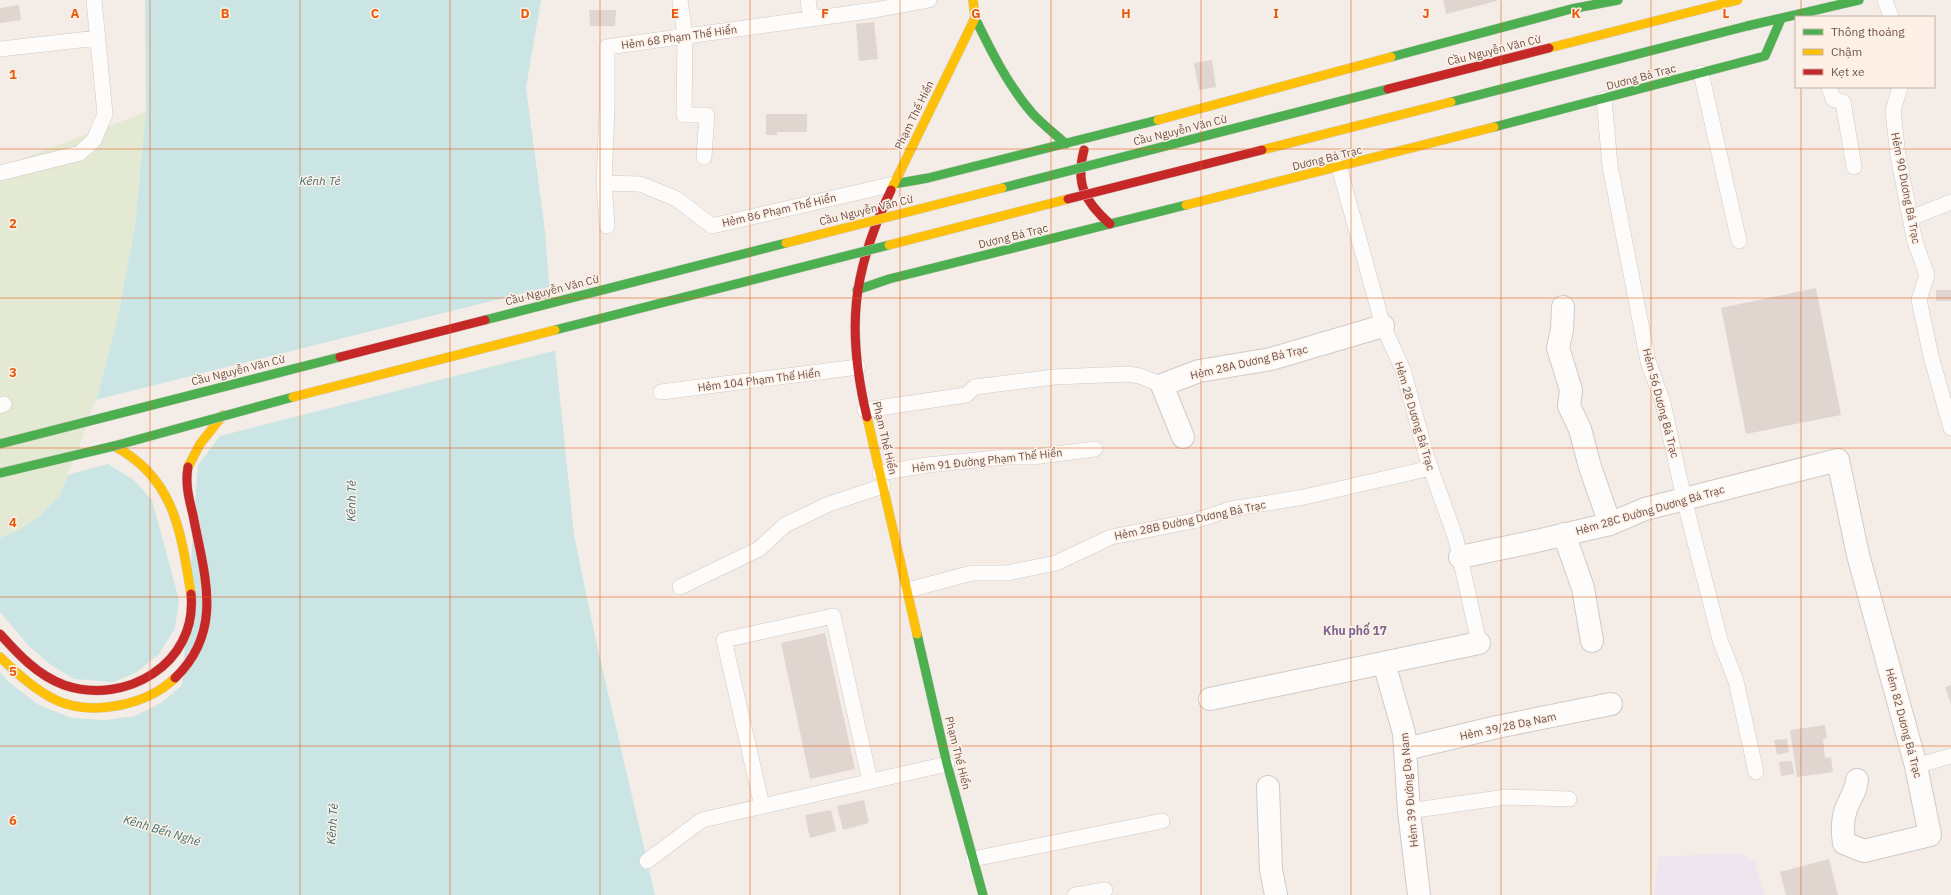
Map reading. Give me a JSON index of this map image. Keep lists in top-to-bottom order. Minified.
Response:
{"streets":{"main road":["Cầu Nguyễn Văn Cừ","Dương Bá Trạc","Phạm Thế Hiển"],"street":["Hẻm 28A Dương Bá Trạc","Hẻm 28C Đường Dương Bá Trạc","Hẻm 82 Dương Bá Trạc","Hẻm 39/28 Dạ Nam","Hẻm 39 Đường Dạ Nam"],"lane":["Hẻm 68 Phạm Thế Hiển","Hẻm 90 Dương Bá Trạc","Hẻm 86 Phạm Thế Hiển","Hẻm 104 Phạm Thế Hiển","Hẻm 56 Dương Bá Trạc","Hẻm 28 Dương Bá Trạc","Hẻm 91 Đường Phạm Thế Hiển","Hẻm 28B Đường Dương Bá Trạc"]},"crossings":[["Hẻm 68 Phạm Thế Hiển","Hẻm 86 Phạm Thế Hiển"],["Dương Bá Trạc","Phạm Thế Hiển"],["Dương Bá Trạc","Hẻm 56 Dương Bá Trạc"],["Dương Bá Trạc","Hẻm 28 Dương Bá Trạc"],["Phạm Thế Hiển","Hẻm 86 Phạm Thế Hiển"],["Phạm Thế Hiển","Hẻm 104 Phạm Thế Hiển"],["Phạm Thế Hiển","Hẻm 91 Đường Phạm Thế Hiển"],["Phạm Thế Hiển","Hẻm 28B Đường Dương Bá Trạc"],["Hẻm 28A Dương Bá Trạc","Hẻm 28 Dương Bá Trạc"],["Hẻm 56 Dương Bá Trạc","Hẻm 28C Đường Dương Bá Trạc"],["Hẻm 28 Dương Bá Trạc","Hẻm 28C Đường Dương Bá Trạc"],["Hẻm 28 Dương Bá Trạc","Hẻm 28B Đường Dương Bá Trạc"],["Hẻm 28C Đường Dương Bá Trạc","Hẻm 82 Dương Bá Trạc"],["Hẻm 39/28 Dạ Nam","Hẻm 39 Đường Dạ Nam"]],"districts":["Khu phố 17"],"water":["Kênh Tẻ","Kênh Bến Nghé"],"legend":["Thông thoáng","Chậm","Kẹt xe"],"grid":{"columns":["A","B","C","D","E","F","G","H","I","J","K","L"],"rows":["1","2","3","4","5","6"]}}
